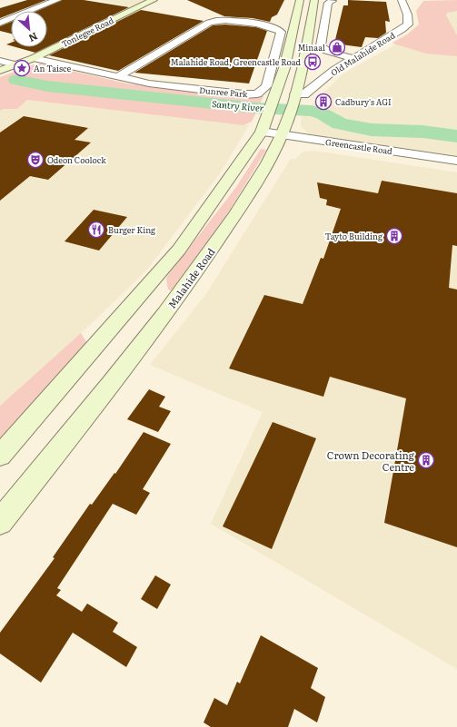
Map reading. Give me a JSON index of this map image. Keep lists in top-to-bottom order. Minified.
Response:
{"streets":{"main road":["Tonlegee Road","Malahide Road"],"street":["Old Malahide Road","Dunree Park","Greencastle Road"]},"crossings":[["Tonlegee Road","Dunree Park"],["Old Malahide Road","Malahide Road"],["Greencastle Road","Malahide Road"]],"water":["Santry River"],"places":{"shop":["Minaal"],"bus stop":["Malahide Road, Greencastle Road"],"place":["An Taisce"],"building":["Cadbury's AGI","Tayto Building","Crown Decorating Centre"],"theatre":["Odeon Coolock"],"restaurant":["Burger King"]},"north":"bottom right"}
